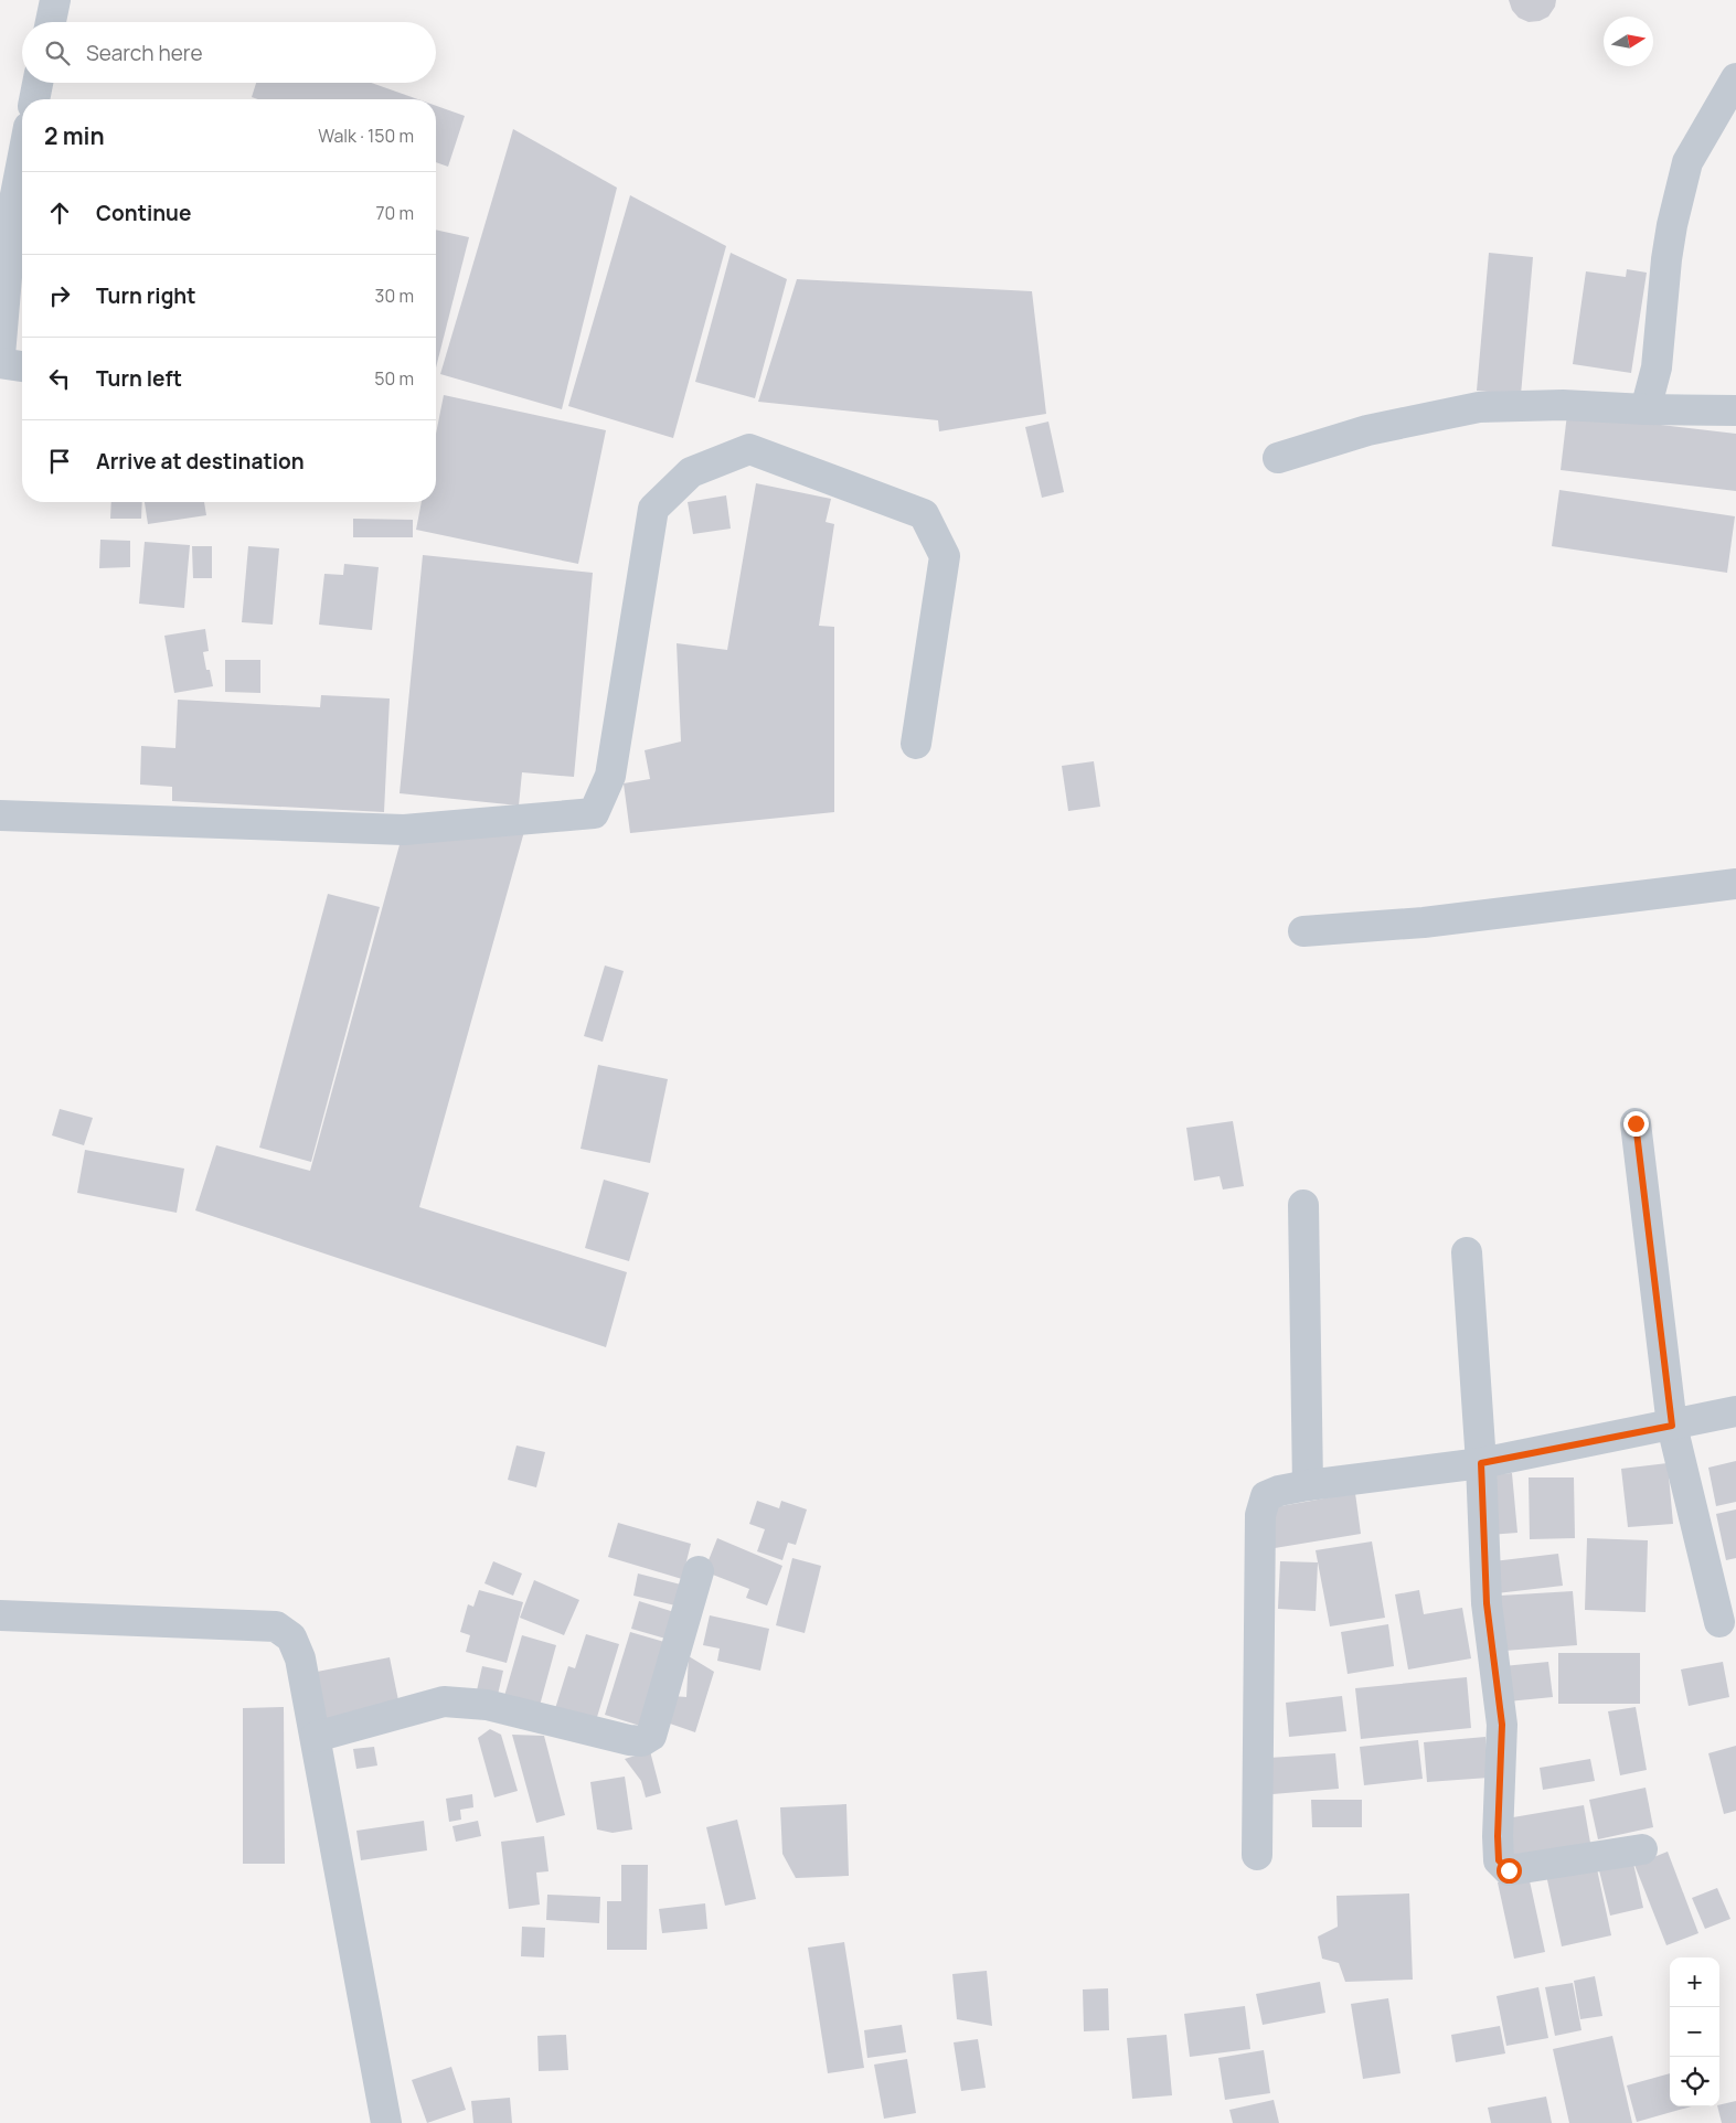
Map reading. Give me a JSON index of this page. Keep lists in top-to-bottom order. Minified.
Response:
{"north":"right","page":{"search":"Search here","heading":["2 min","Walk · 150 m"],"list":[["Continue","70 m"],["Turn right","30 m"],["Turn left","50 m"],"Arrive at destination"],"map_buttons":["+","−"]}}
